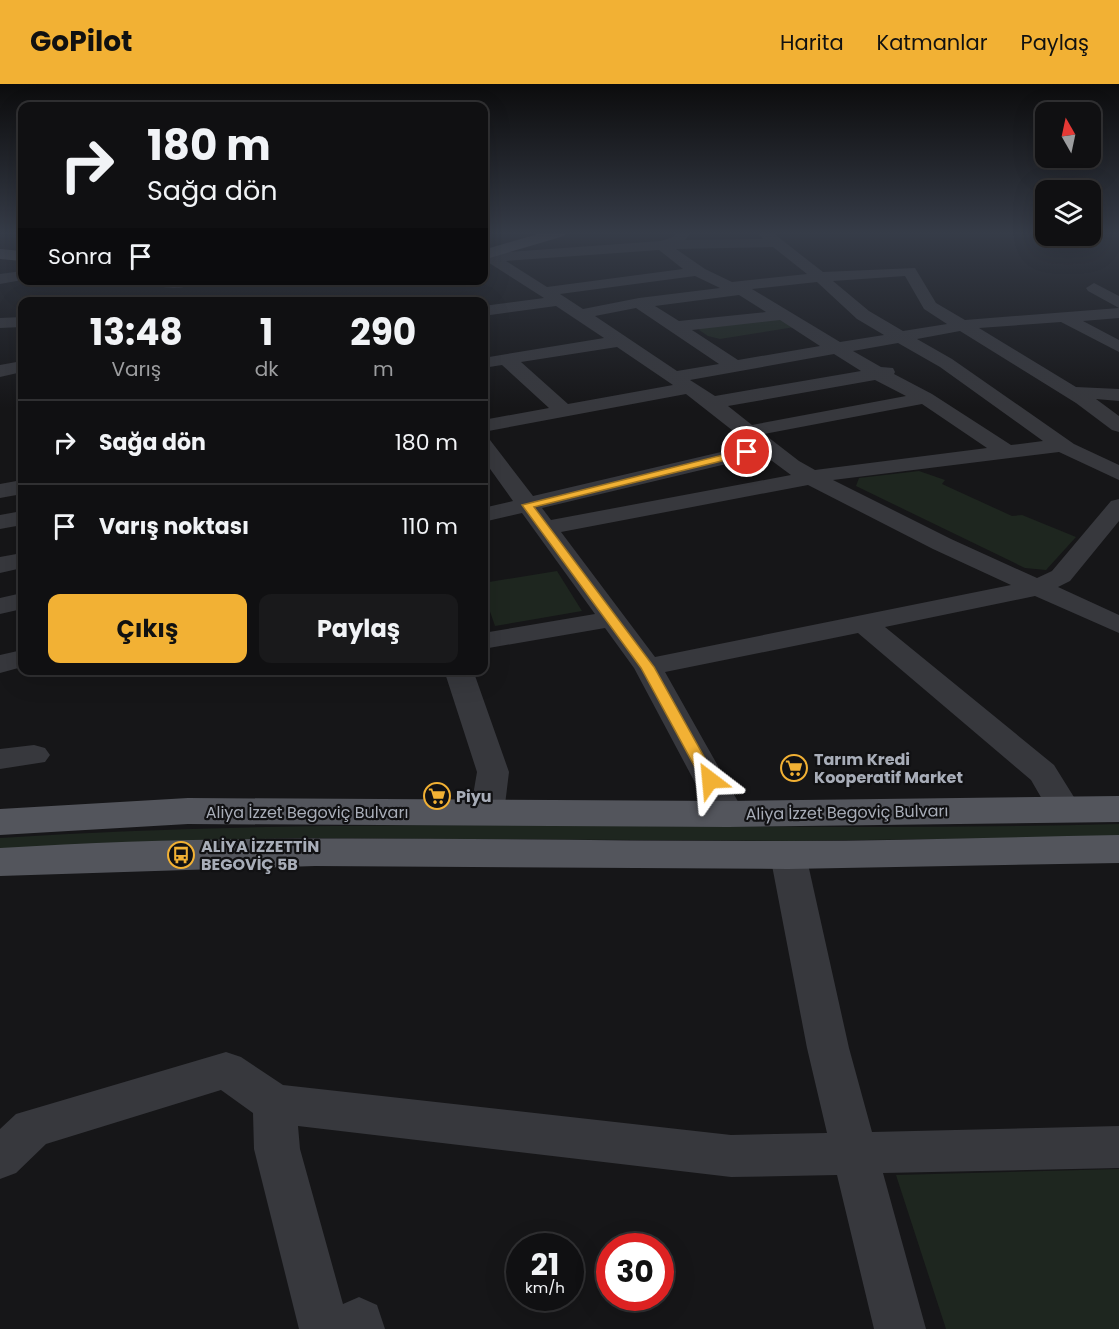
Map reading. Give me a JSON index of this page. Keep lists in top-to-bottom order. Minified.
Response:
{"streets":{"main road":["Aliya İzzet Begoviç Bulvarı"]},"places":{"supermarket":["Tarım Kredi Kooperatif Market","Piyu"],"bus stop":["ALİYA İZZETTİN BEGOVİÇ 5B"]},"north":"top","page":{"header":"GoPilot","nav":["Harita","Katmanlar","Paylaş"],"turn":["180 m","Sağa dön"],"then":"Sonra","eta":["13:48","Varış","1","dk","290","m"],"list":[{"name":"Sağa dön","value":"180 m"},{"name":"Varış noktası","value":"110 m"}],"buttons":["Çıkış","Paylaş"],"speed":"21 km/h","limit":"30"}}
